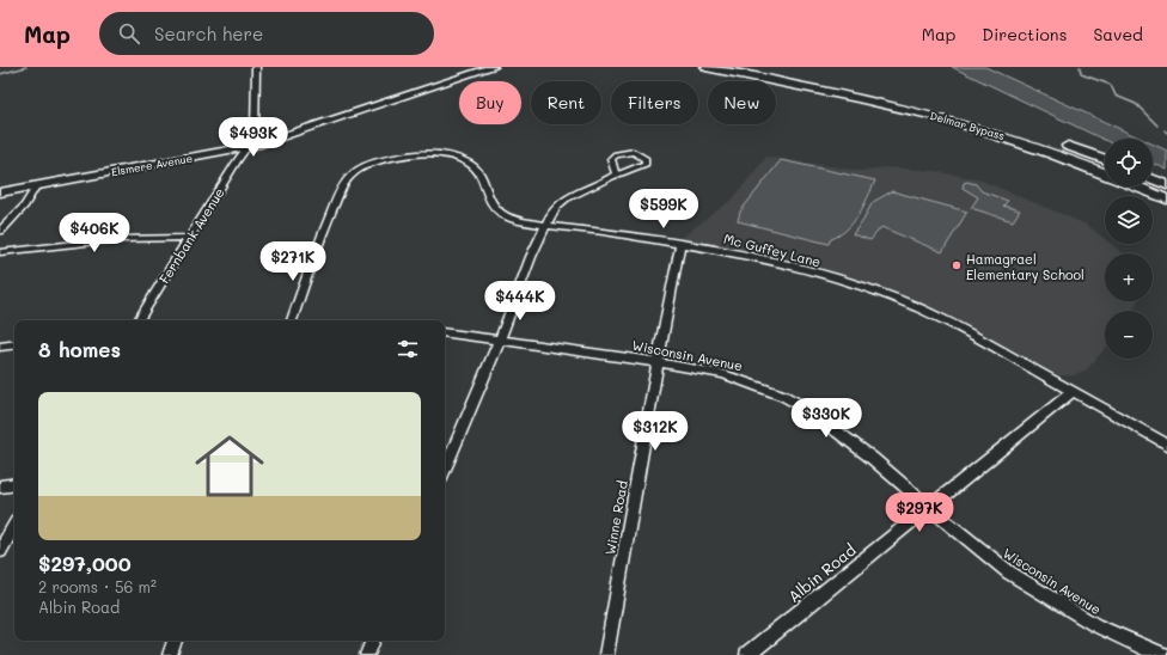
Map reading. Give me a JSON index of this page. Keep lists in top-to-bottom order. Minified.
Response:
{"streets":{"main road":["Delmar Bypass","Elsmere Avenue"],"street":["Fernbank Avenue","Mc Guffey Lane","Wisconsin Avenue","Winne Road","Albin Road"]},"crossings":[["Elsmere Avenue","Fernbank Avenue"],["Mc Guffey Lane","Winne Road"],["Mc Guffey Lane","Albin Road"],["Wisconsin Avenue","Winne Road"],["Wisconsin Avenue","Albin Road"]],"places":["Hamagrael Elementary School"],"page":{"header":"Map","search":"Search here","nav":["Map","Directions","Saved"],"chip":["Buy","Rent","Filters","New"],"price":["$493K","$599K","$406K","$271K","$444K","$330K","$312K","$297K"],"map_buttons":["+","−"],"heading":"8 homes","list":[{"name":"$297,000","note":"2 rooms · 56 m² · Albin Road"}]}}
